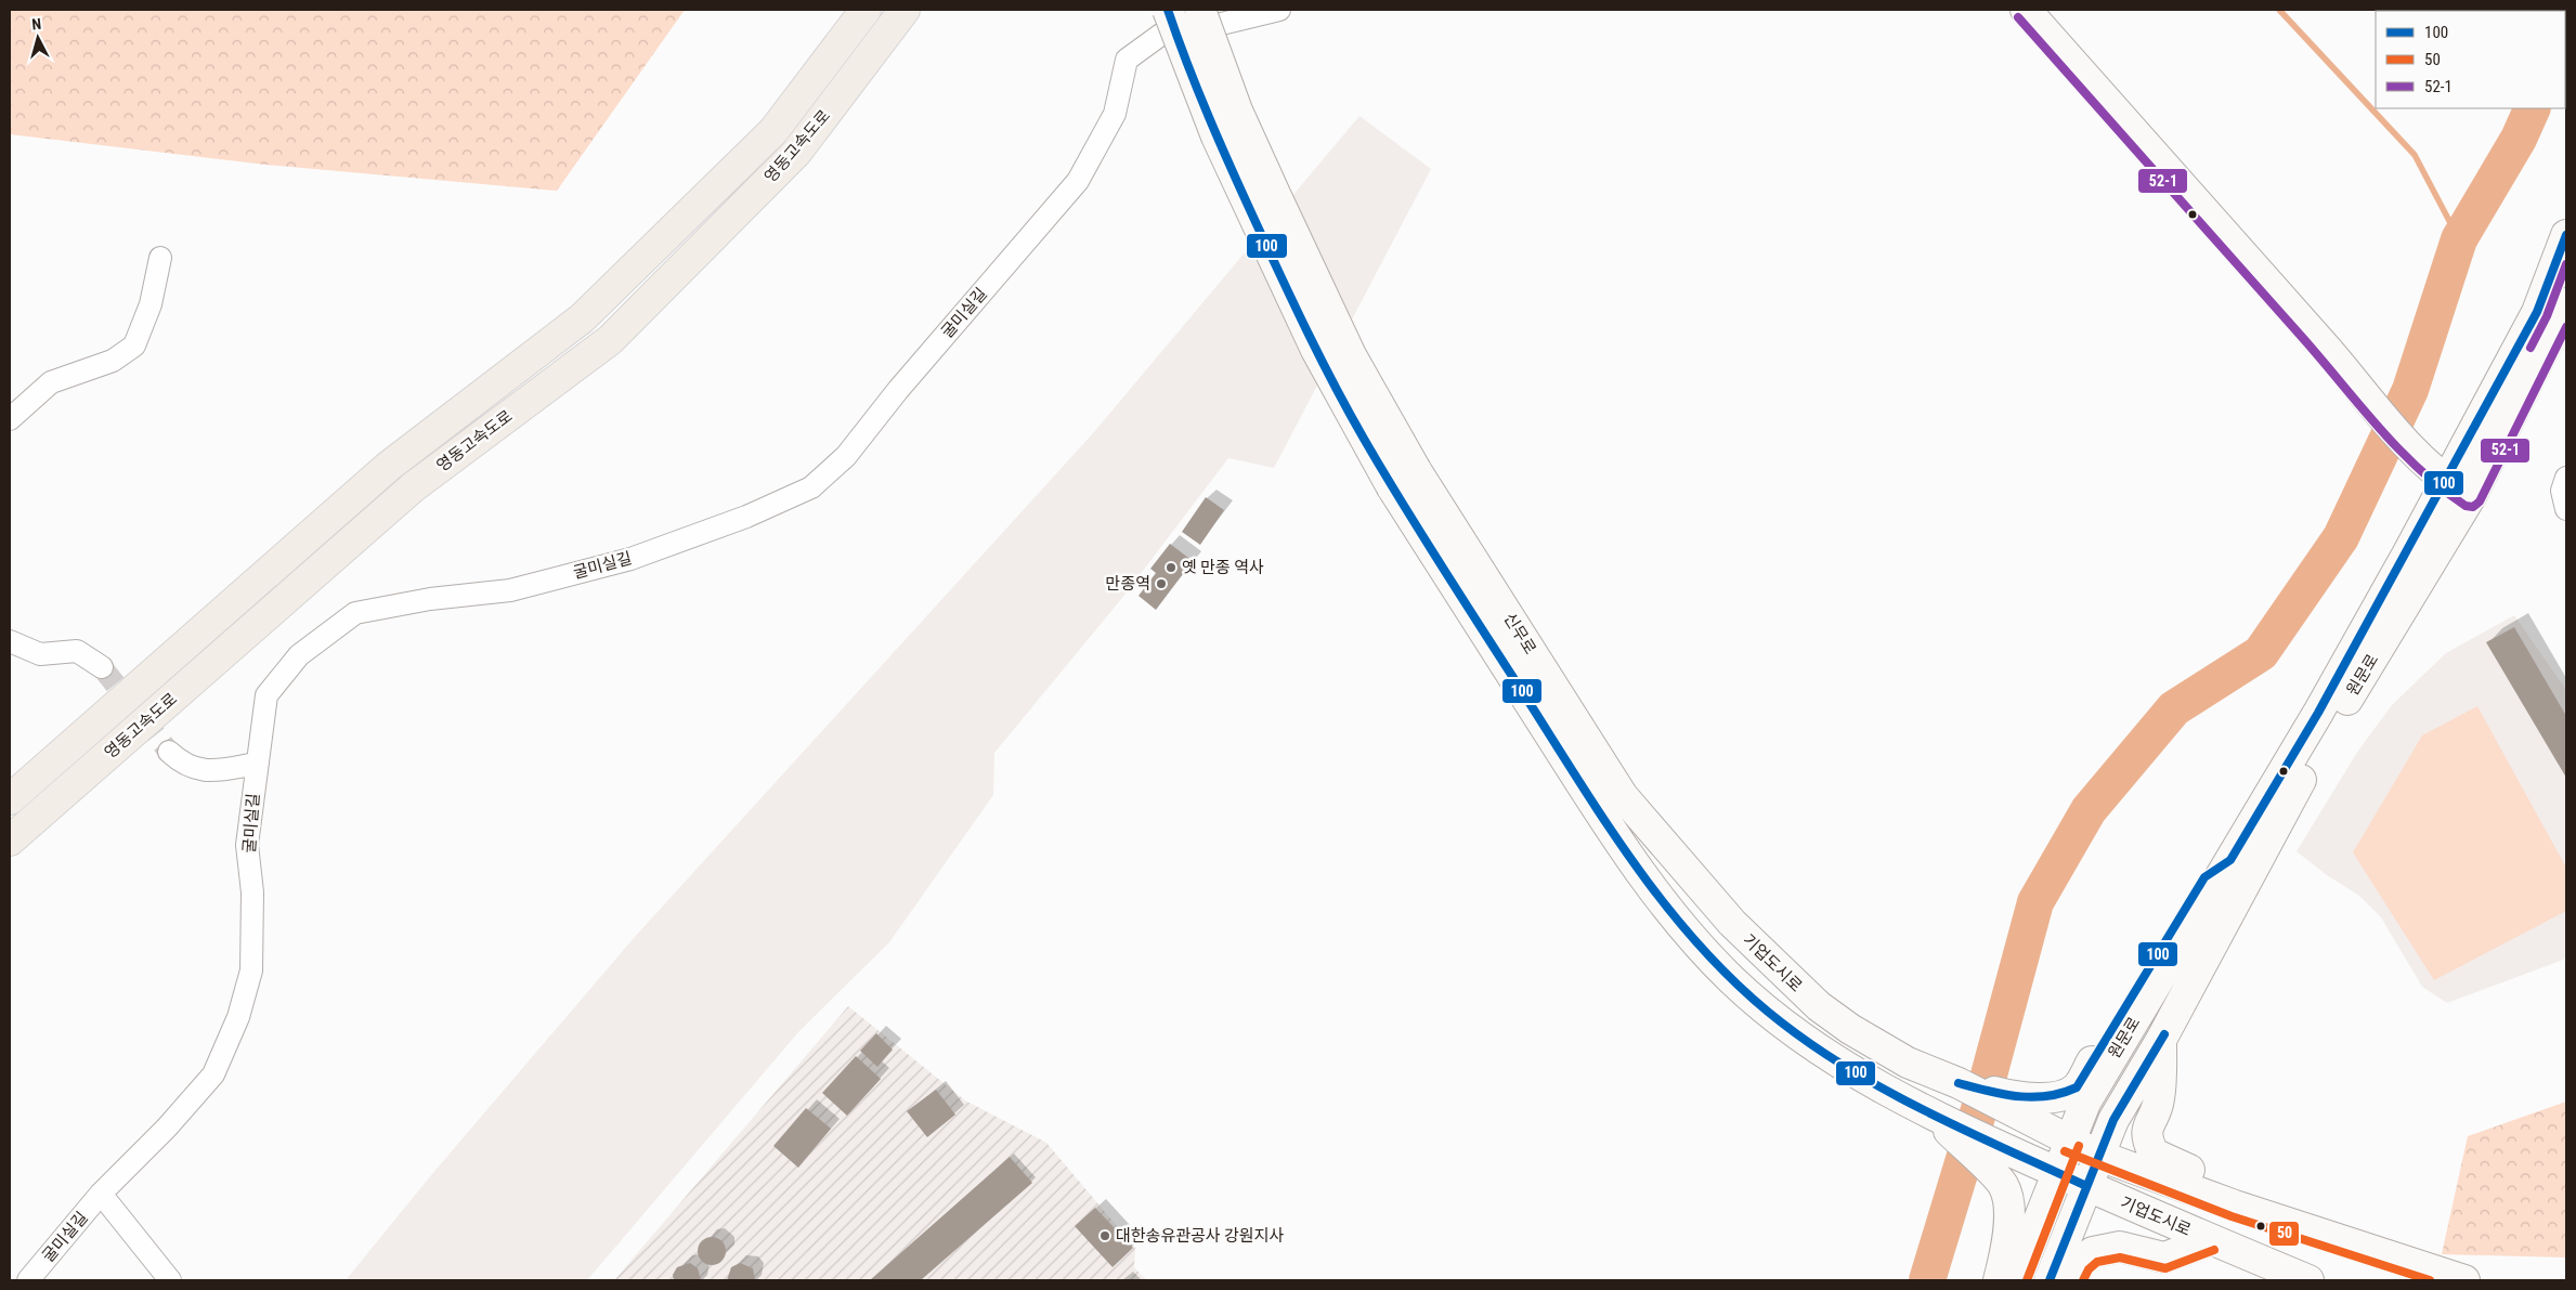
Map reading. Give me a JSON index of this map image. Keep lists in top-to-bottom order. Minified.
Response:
{"streets":{"highway":["영동고속도로"],"main road":["신무로","원문로","기업도시로"],"street":["굴미실길"]},"crossings":[["신무로","기업도시로"],["원문로","기업도시로"]],"places":["옛 만종 역사","만종역","대한송유관공사 강원지사"],"lines":["transit line 100","transit line 52-1","transit line 50"],"legend":["100","50","52-1"],"north":"top"}
